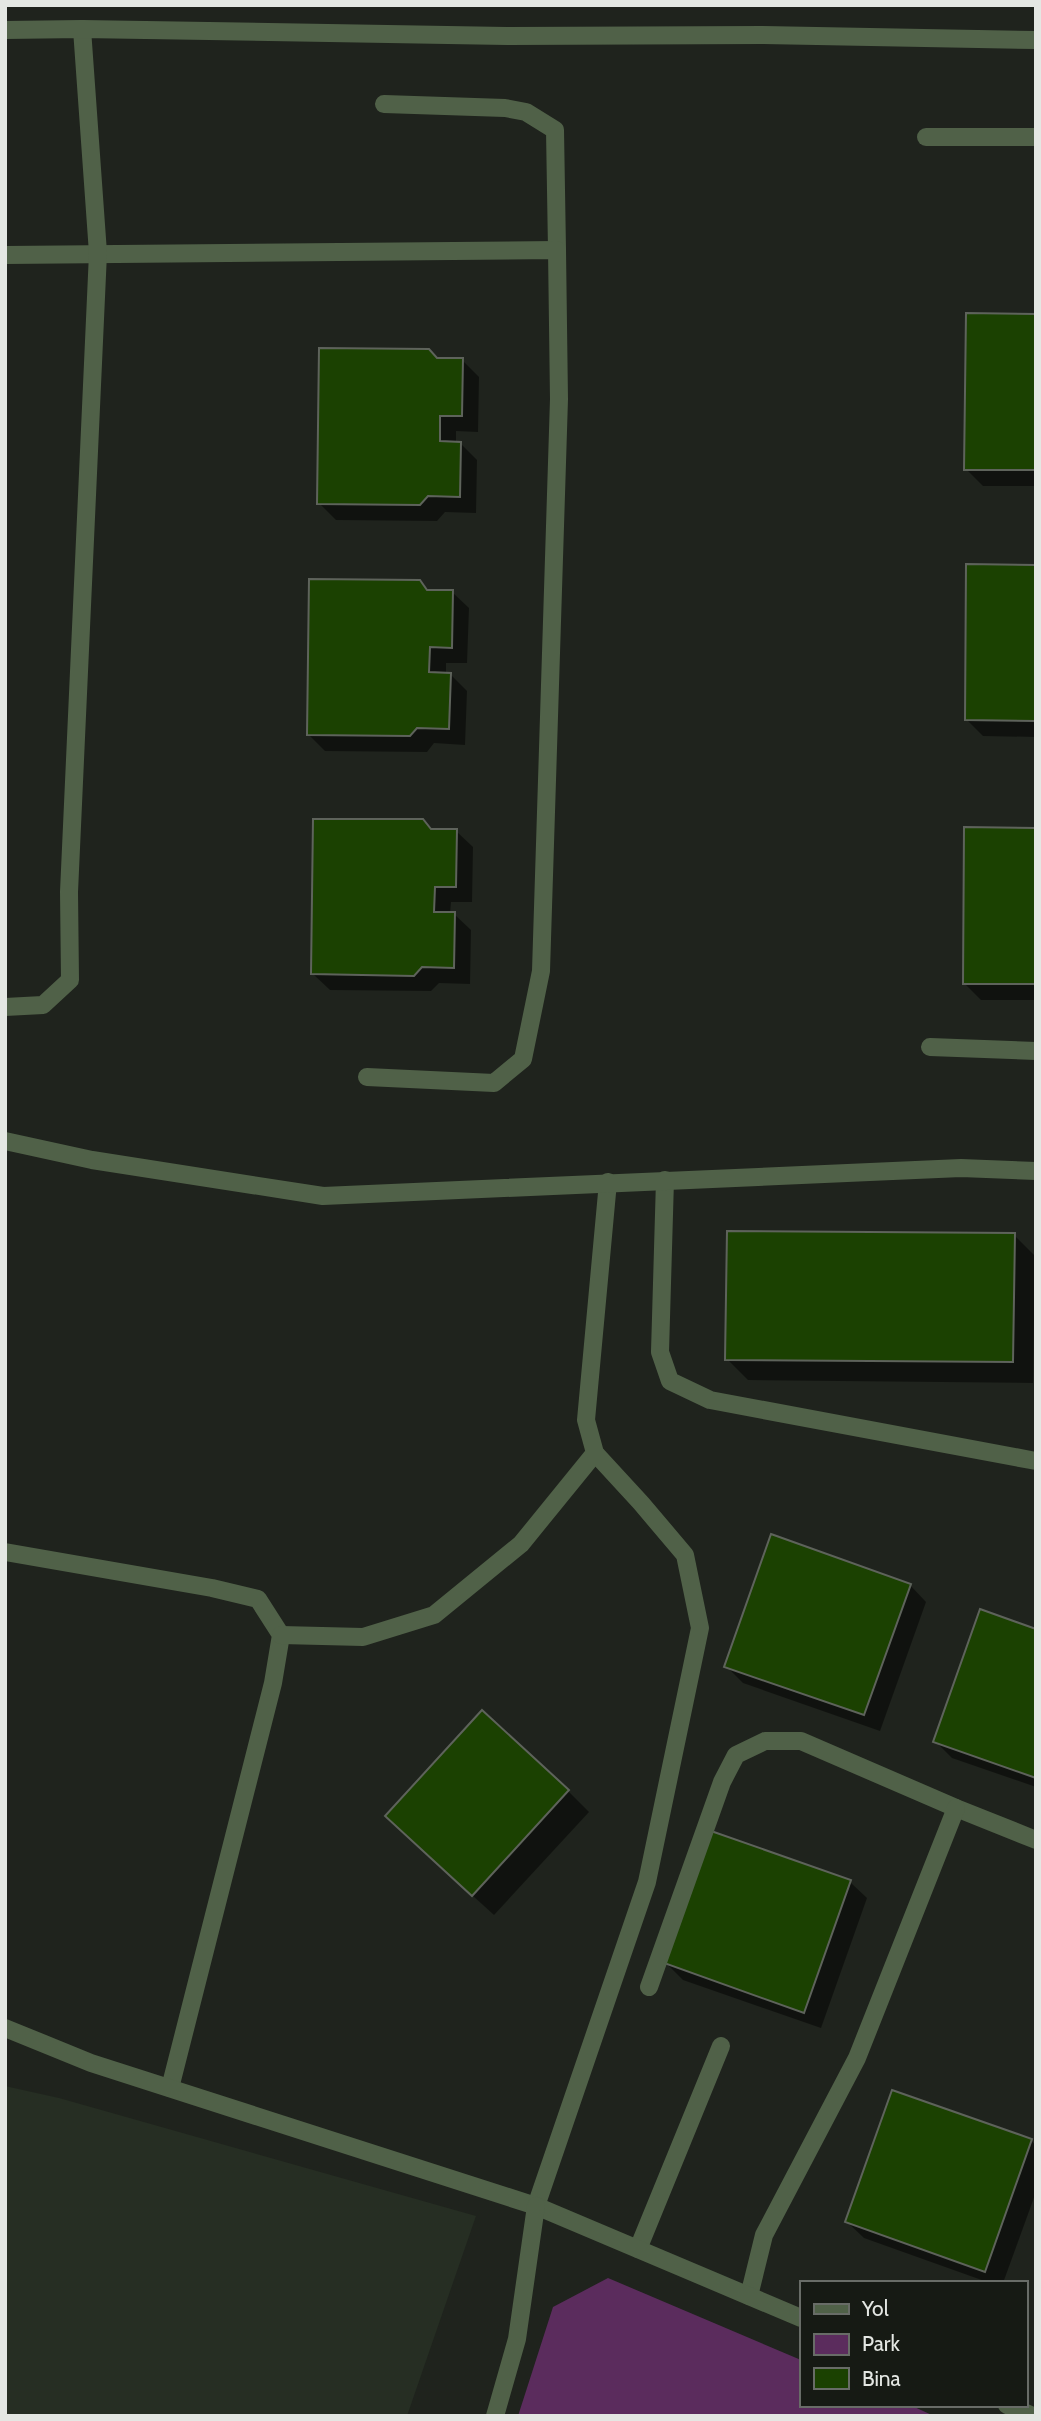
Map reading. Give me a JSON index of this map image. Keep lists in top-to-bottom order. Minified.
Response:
{"legend":["Yol","Park","Bina"]}
